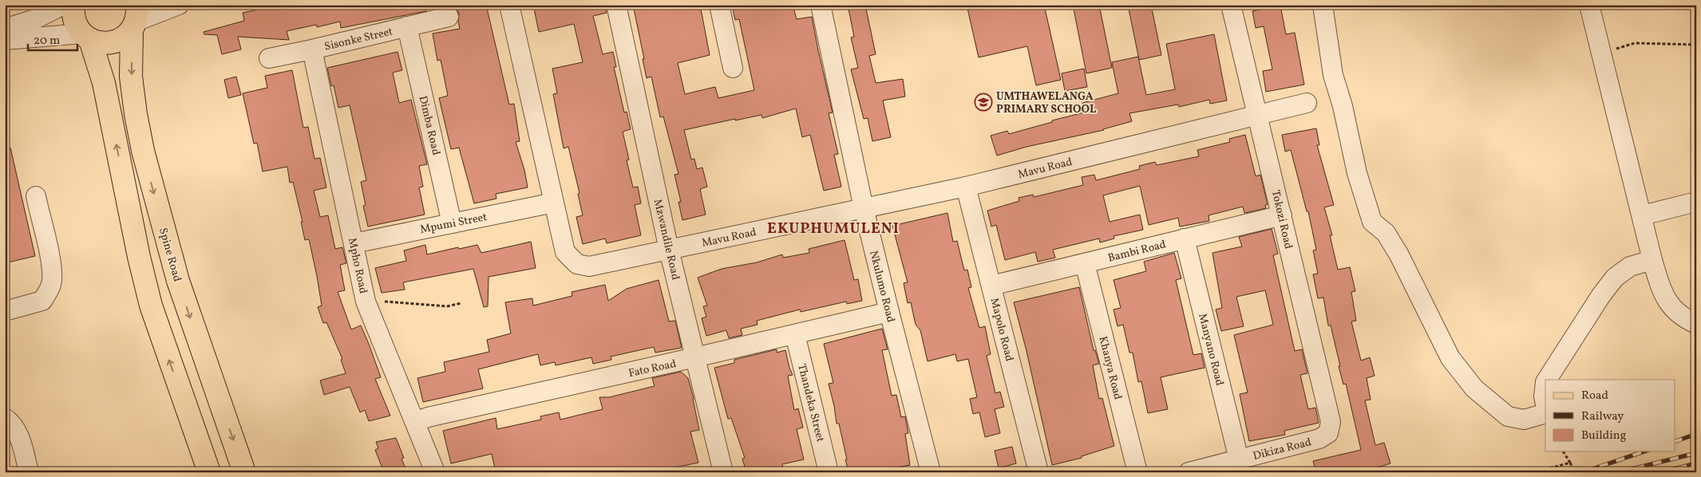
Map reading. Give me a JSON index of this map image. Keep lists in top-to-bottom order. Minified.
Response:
{"streets":{"main road":["Spine Road"],"street":["Sisonke Street","Dimba Road","Mavu Road","Tokozi Road","Mpumi Street","Mzwandile Road","Bambi Road","Mpho Road","Nkulumo Road","Mapolo Road","Manyano Road","Fato Road","Khanya Road","Thandeka Street","Dikiza Road"]},"crossings":[["Sisonke Street","Dimba Road"],["Sisonke Street","Mpho Road"],["Dimba Road","Mpumi Street"],["Mavu Road","Tokozi Road"],["Mavu Road","Mpumi Street"],["Mavu Road","Mzwandile Road"],["Mavu Road","Nkulumo Road"],["Mavu Road","Mapolo Road"],["Tokozi Road","Bambi Road"],["Tokozi Road","Dikiza Road"],["Mpumi Street","Mpho Road"],["Mzwandile Road","Fato Road"],["Bambi Road","Mapolo Road"],["Bambi Road","Manyano Road"],["Bambi Road","Khanya Road"],["Mpho Road","Fato Road"],["Nkulumo Road","Fato Road"],["Manyano Road","Dikiza Road"],["Fato Road","Thandeka Street"]],"districts":["EKUPHUMULENI"],"places":{"school or university":["UMTHAWELANGA PRIMARY SCHOOL"]},"legend":["Road","Railway","Building"],"scale_bar":"20 m"}
